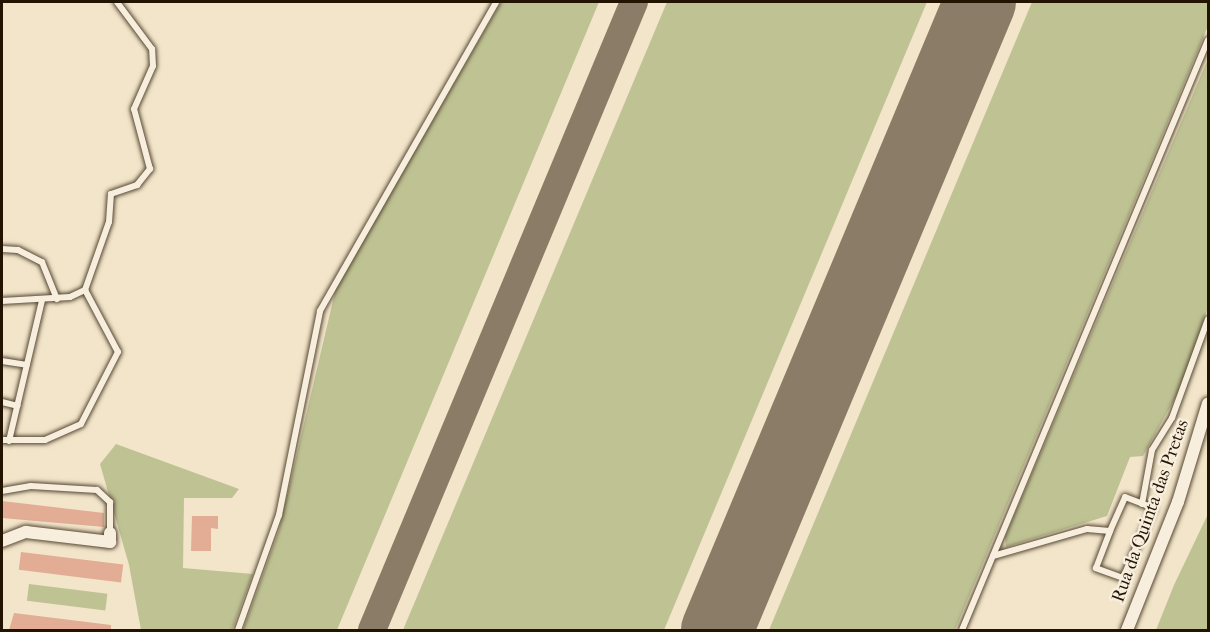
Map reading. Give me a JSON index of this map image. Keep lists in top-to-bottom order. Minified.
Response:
{"streets":{"street":["Rua da Quinta das Pretas"]}}
